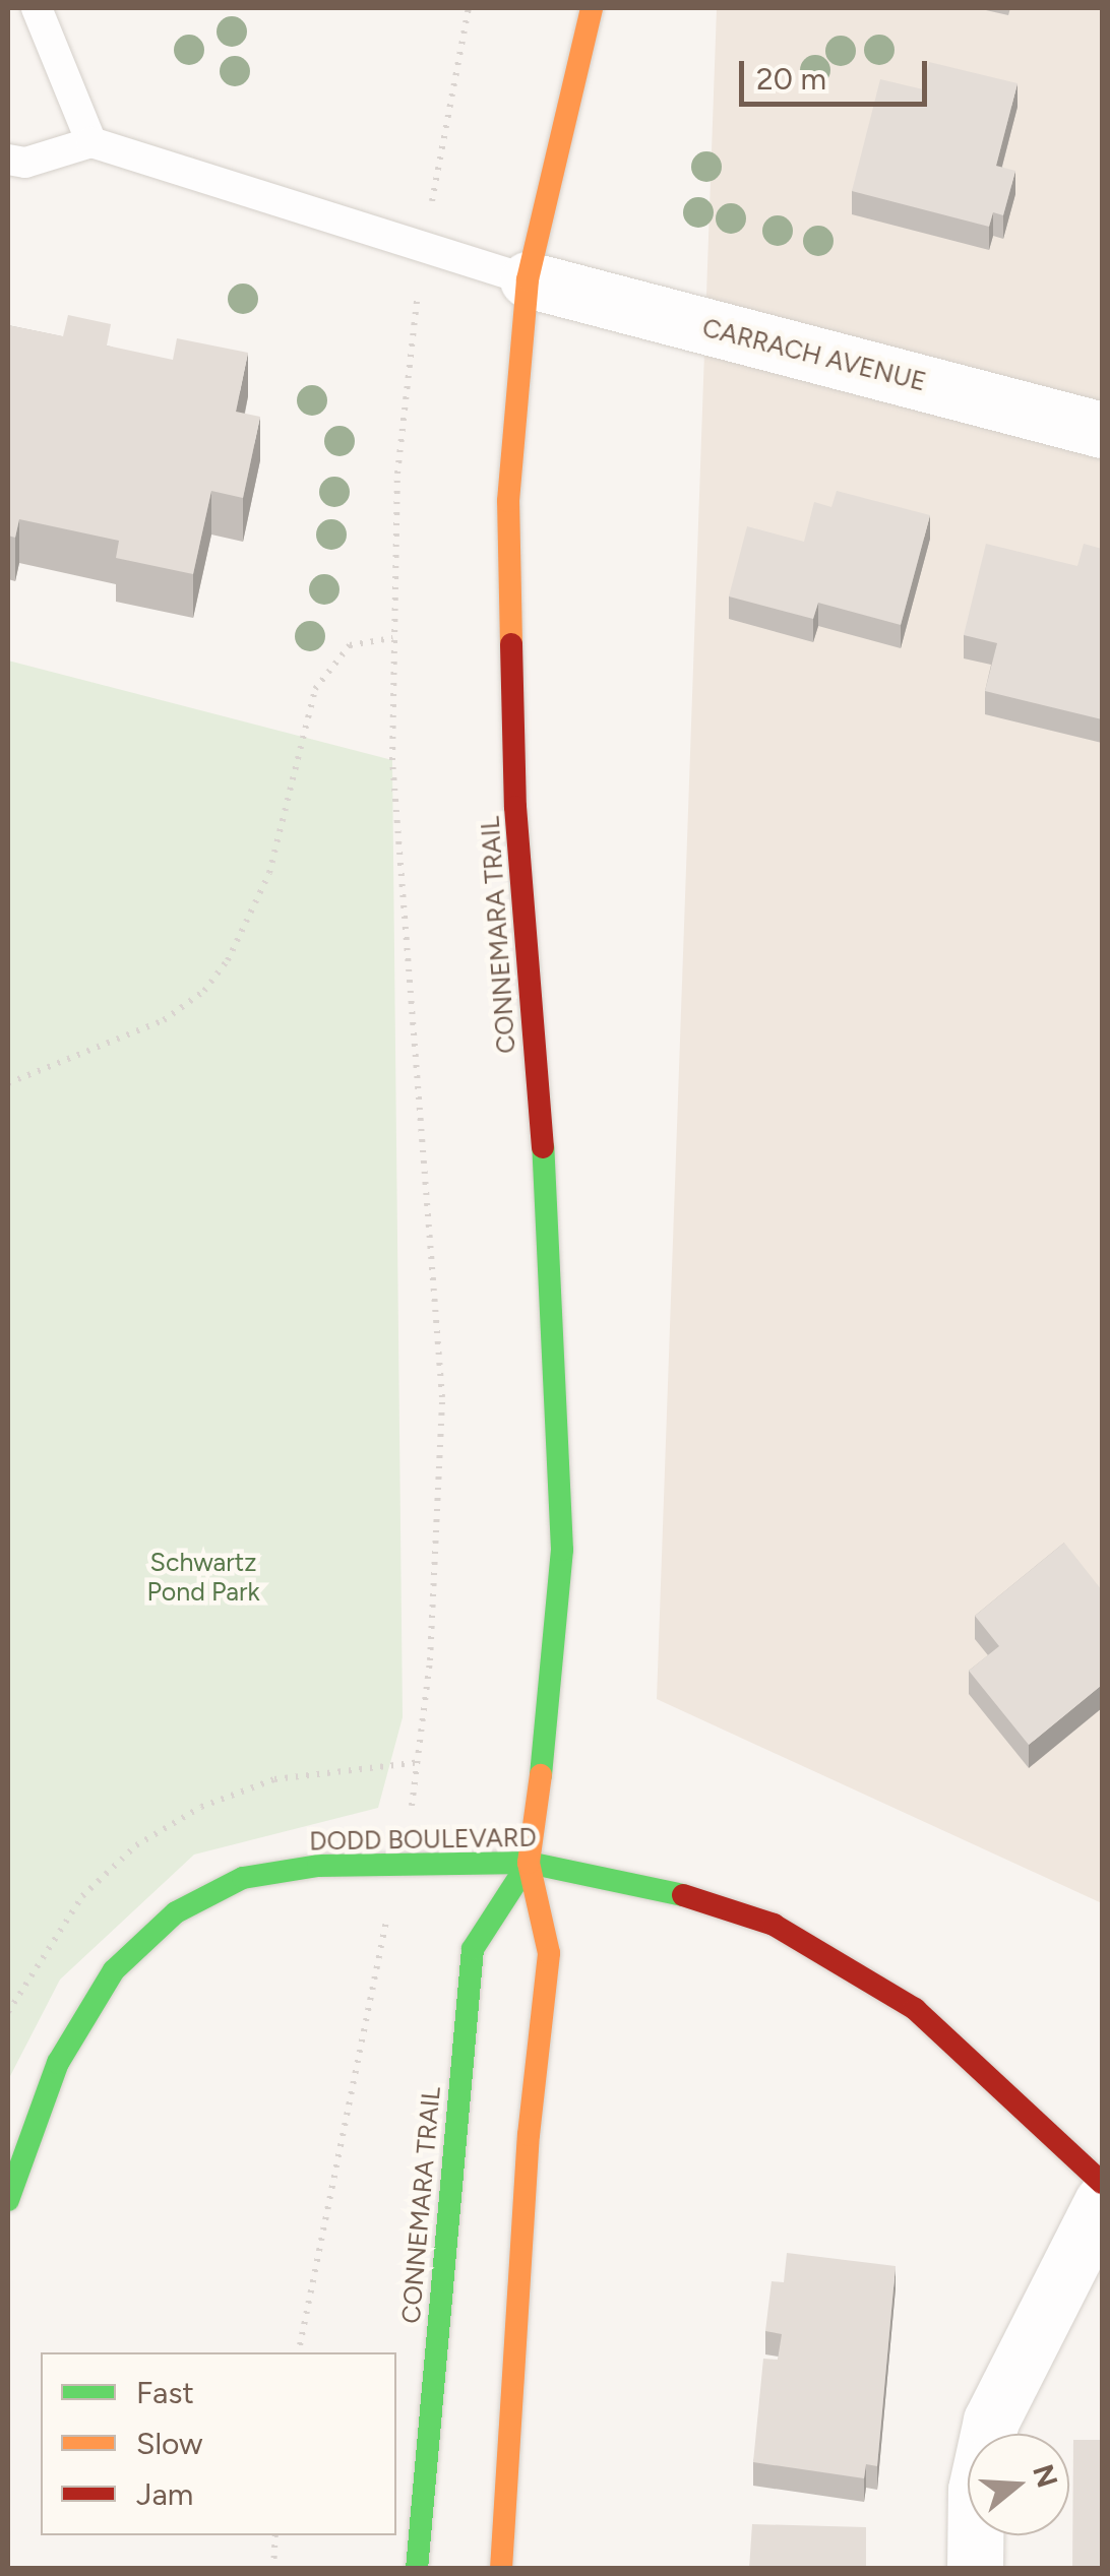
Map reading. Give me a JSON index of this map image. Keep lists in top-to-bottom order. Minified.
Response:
{"streets":{"street":["CARRACH AVENUE","CONNEMARA TRAIL","DODD BOULEVARD"]},"crossings":[["CARRACH AVENUE","CONNEMARA TRAIL"],["CONNEMARA TRAIL","DODD BOULEVARD"]],"parks":["Schwartz Pond Park"],"legend":["Fast","Slow","Jam"],"scale_bar":"20 m","north":"right"}
